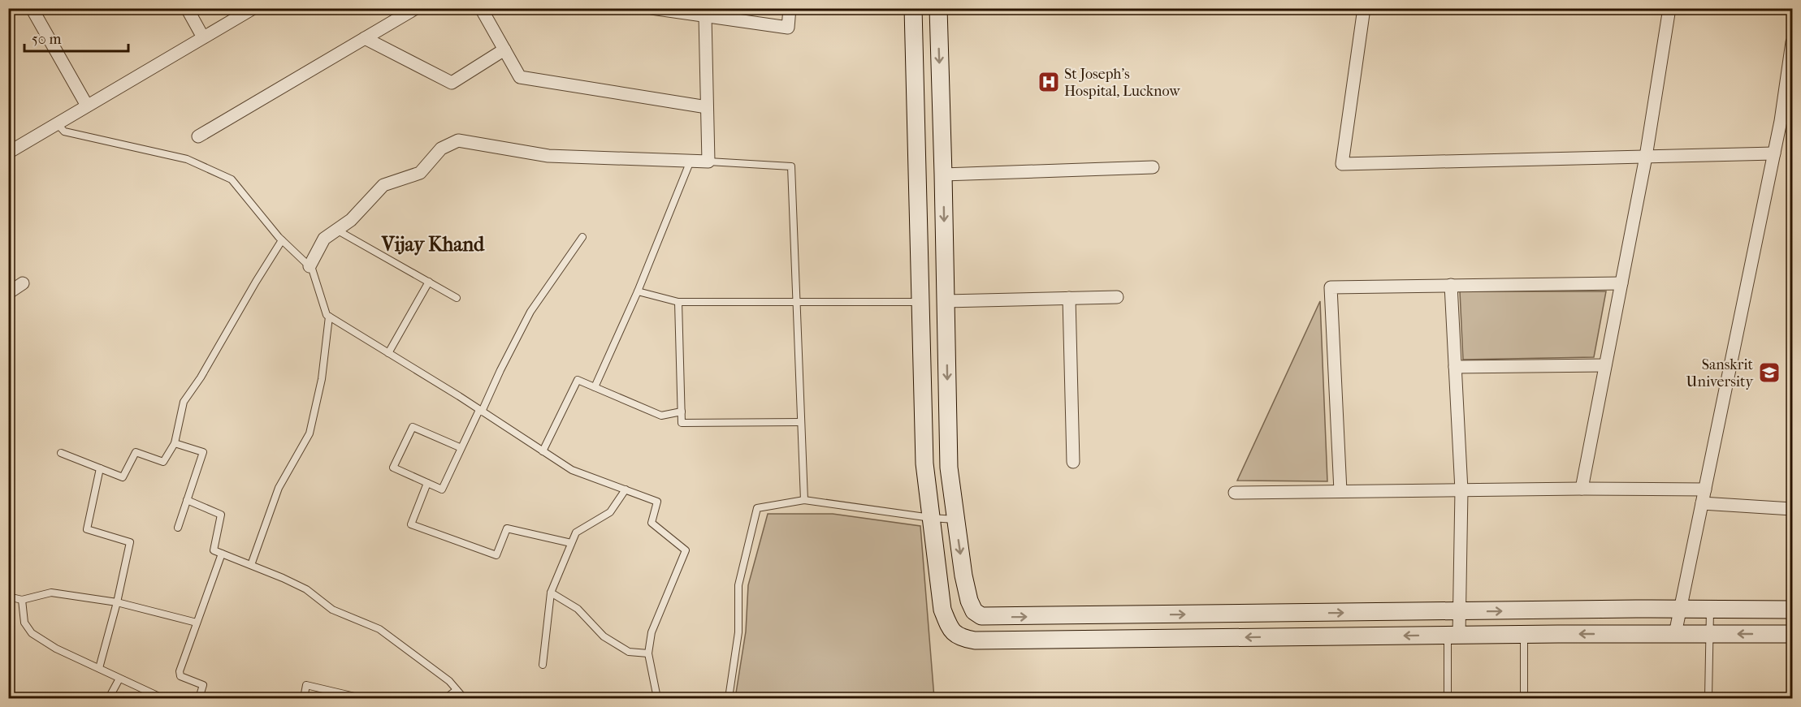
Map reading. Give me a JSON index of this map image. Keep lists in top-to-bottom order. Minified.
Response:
{"districts":["Vijay Khand"],"places":{"hospital":["St Joseph's Hospital, Lucknow"],"school or university":["Sanskrit University"]},"scale_bar":"50 m"}
